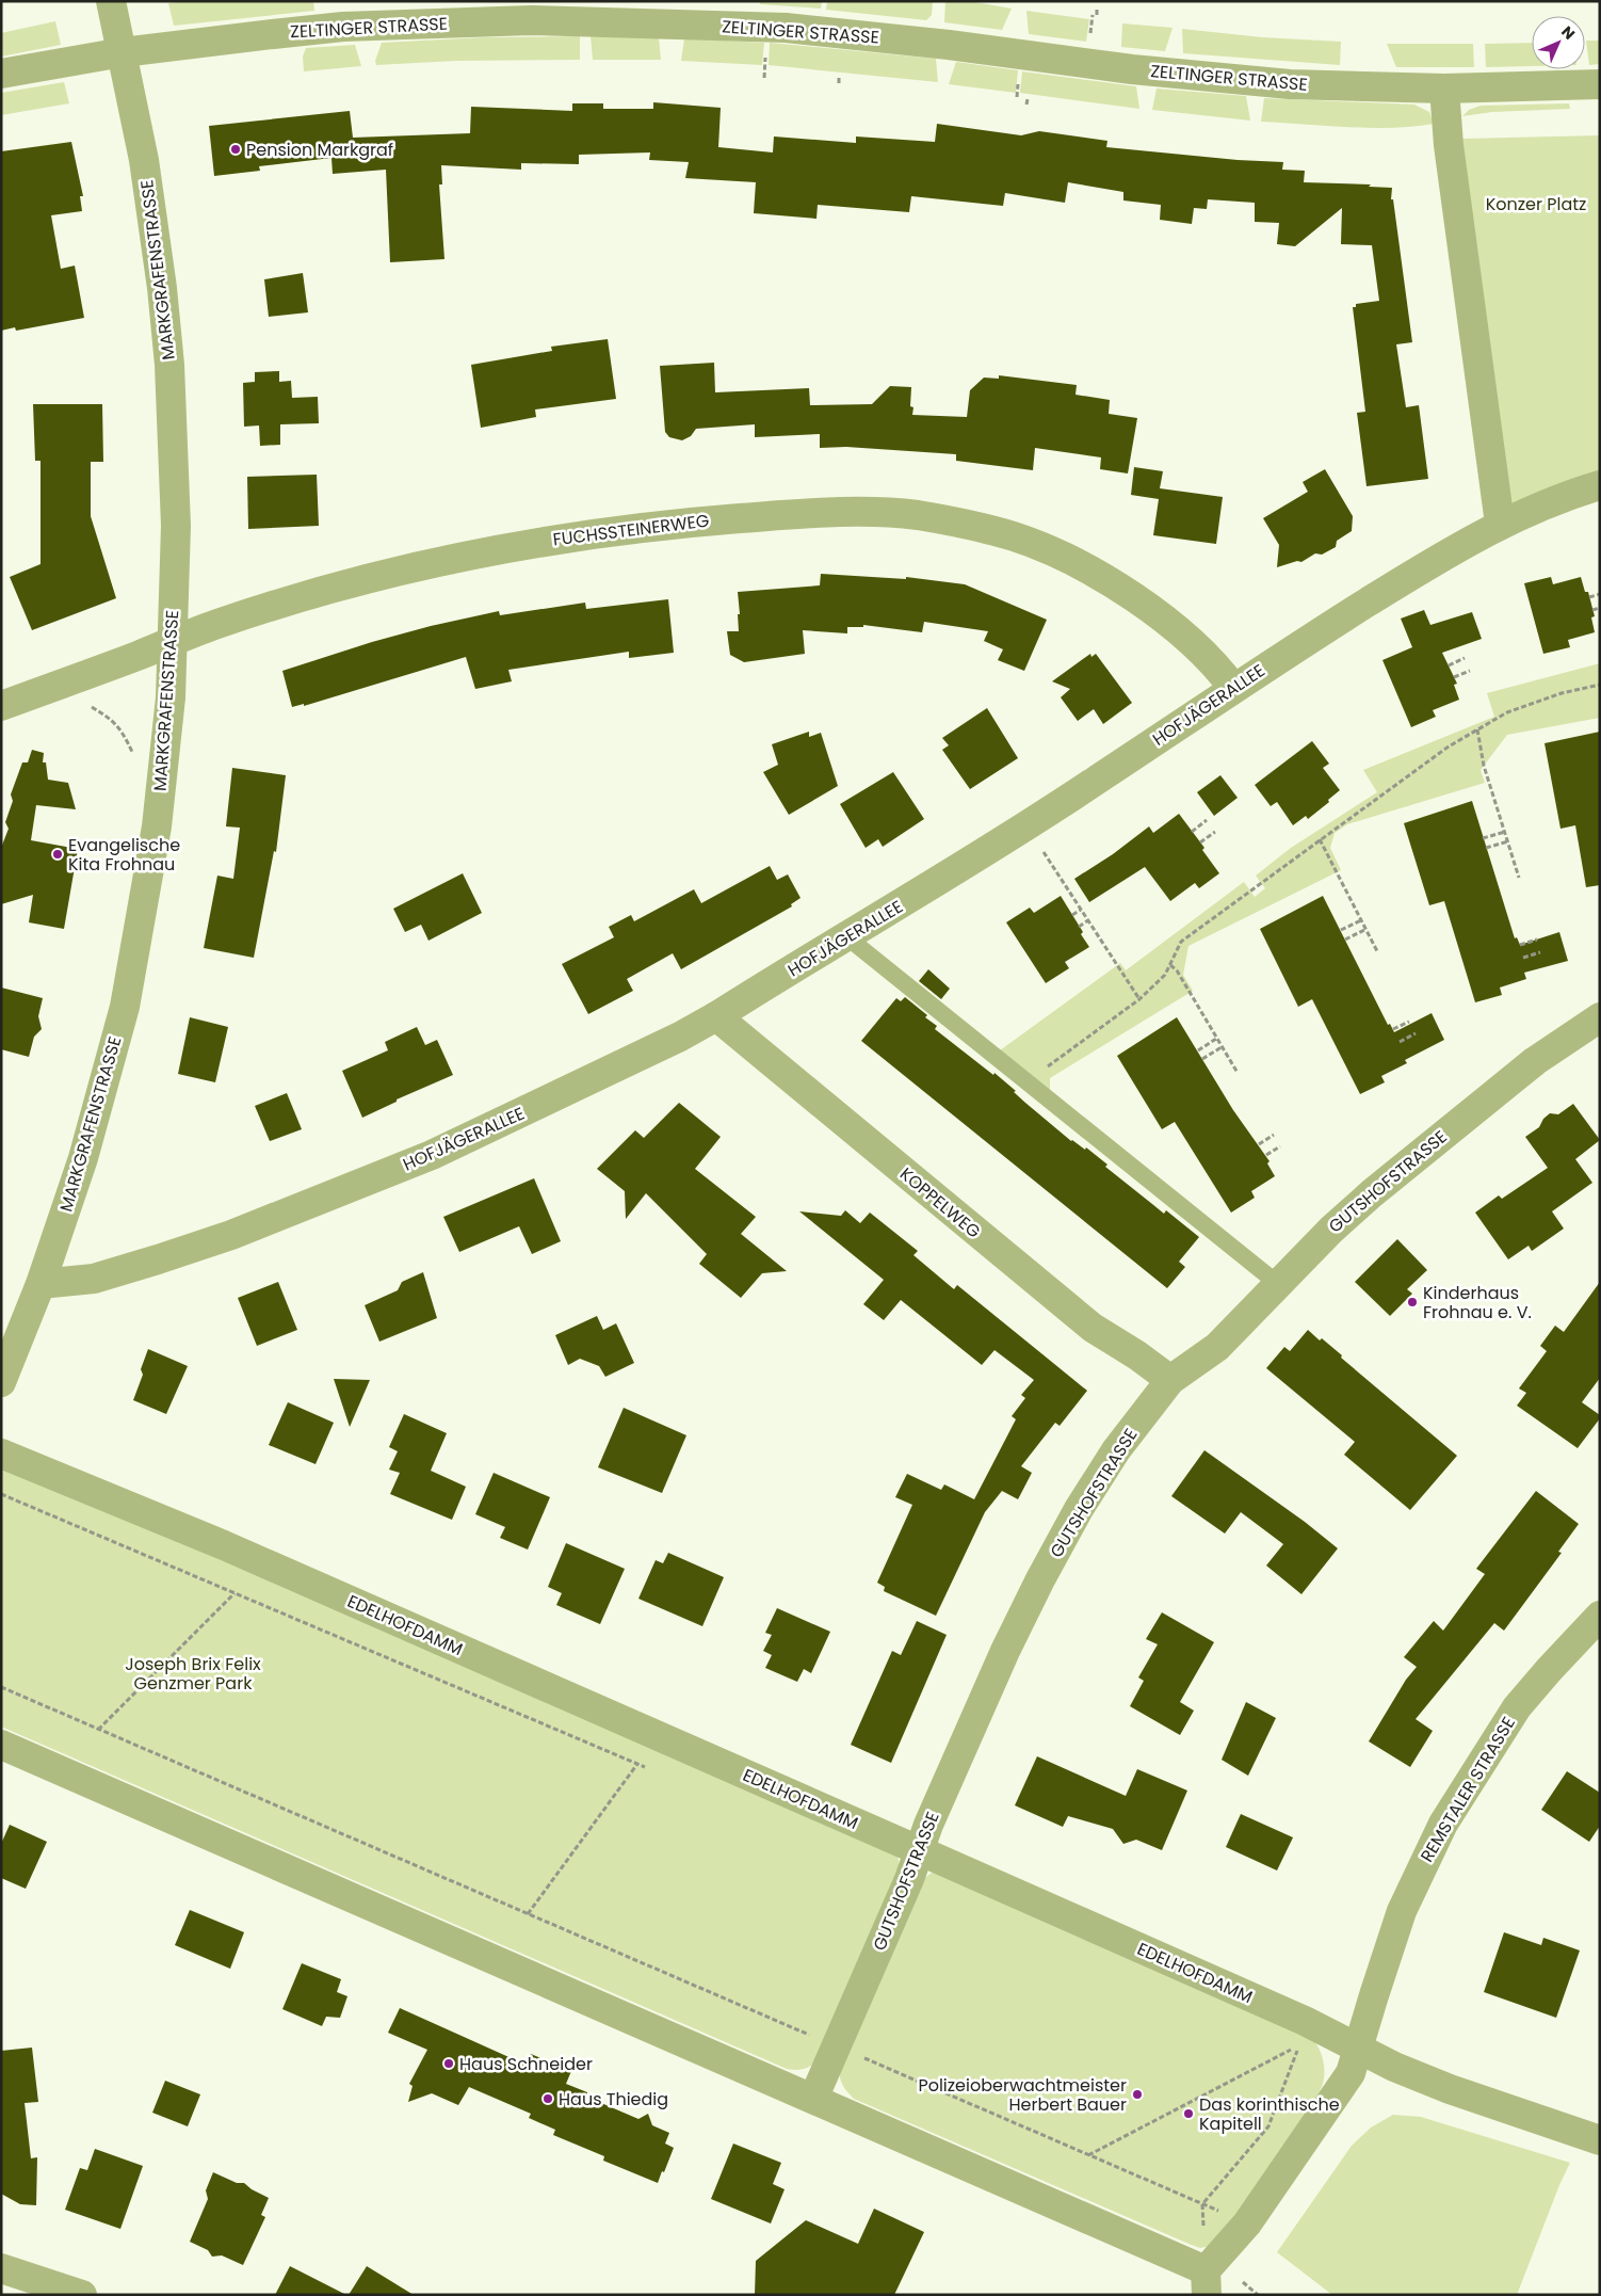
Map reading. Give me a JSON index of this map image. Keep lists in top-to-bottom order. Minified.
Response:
{"streets":{"street":["ZELTINGER STRASSE","MARKGRAFENSTRASSE","FUCHSSTEINERWEG","HOFJÄGERALLEE","GUTSHOFSTRASSE","KOPPELWEG","EDELHOFDAMM","REMSTALER STRASSE"]},"crossings":[["ZELTINGER STRASSE","MARKGRAFENSTRASSE"],["MARKGRAFENSTRASSE","FUCHSSTEINERWEG"],["MARKGRAFENSTRASSE","HOFJÄGERALLEE"],["FUCHSSTEINERWEG","HOFJÄGERALLEE"],["HOFJÄGERALLEE","KOPPELWEG"],["GUTSHOFSTRASSE","KOPPELWEG"],["GUTSHOFSTRASSE","EDELHOFDAMM"],["EDELHOFDAMM","REMSTALER STRASSE"]],"parks":["Konzer Platz","Joseph Brix Felix Genzmer Park"],"places":["Pension Markgraf","Evangelische Kita Frohnau","Kinderhaus Frohnau e. V.","Haus Schneider","Polizeioberwachtmeister Herbert Bauer","Haus Thiedig","Das korinthische Kapitell"],"north":"top right"}
